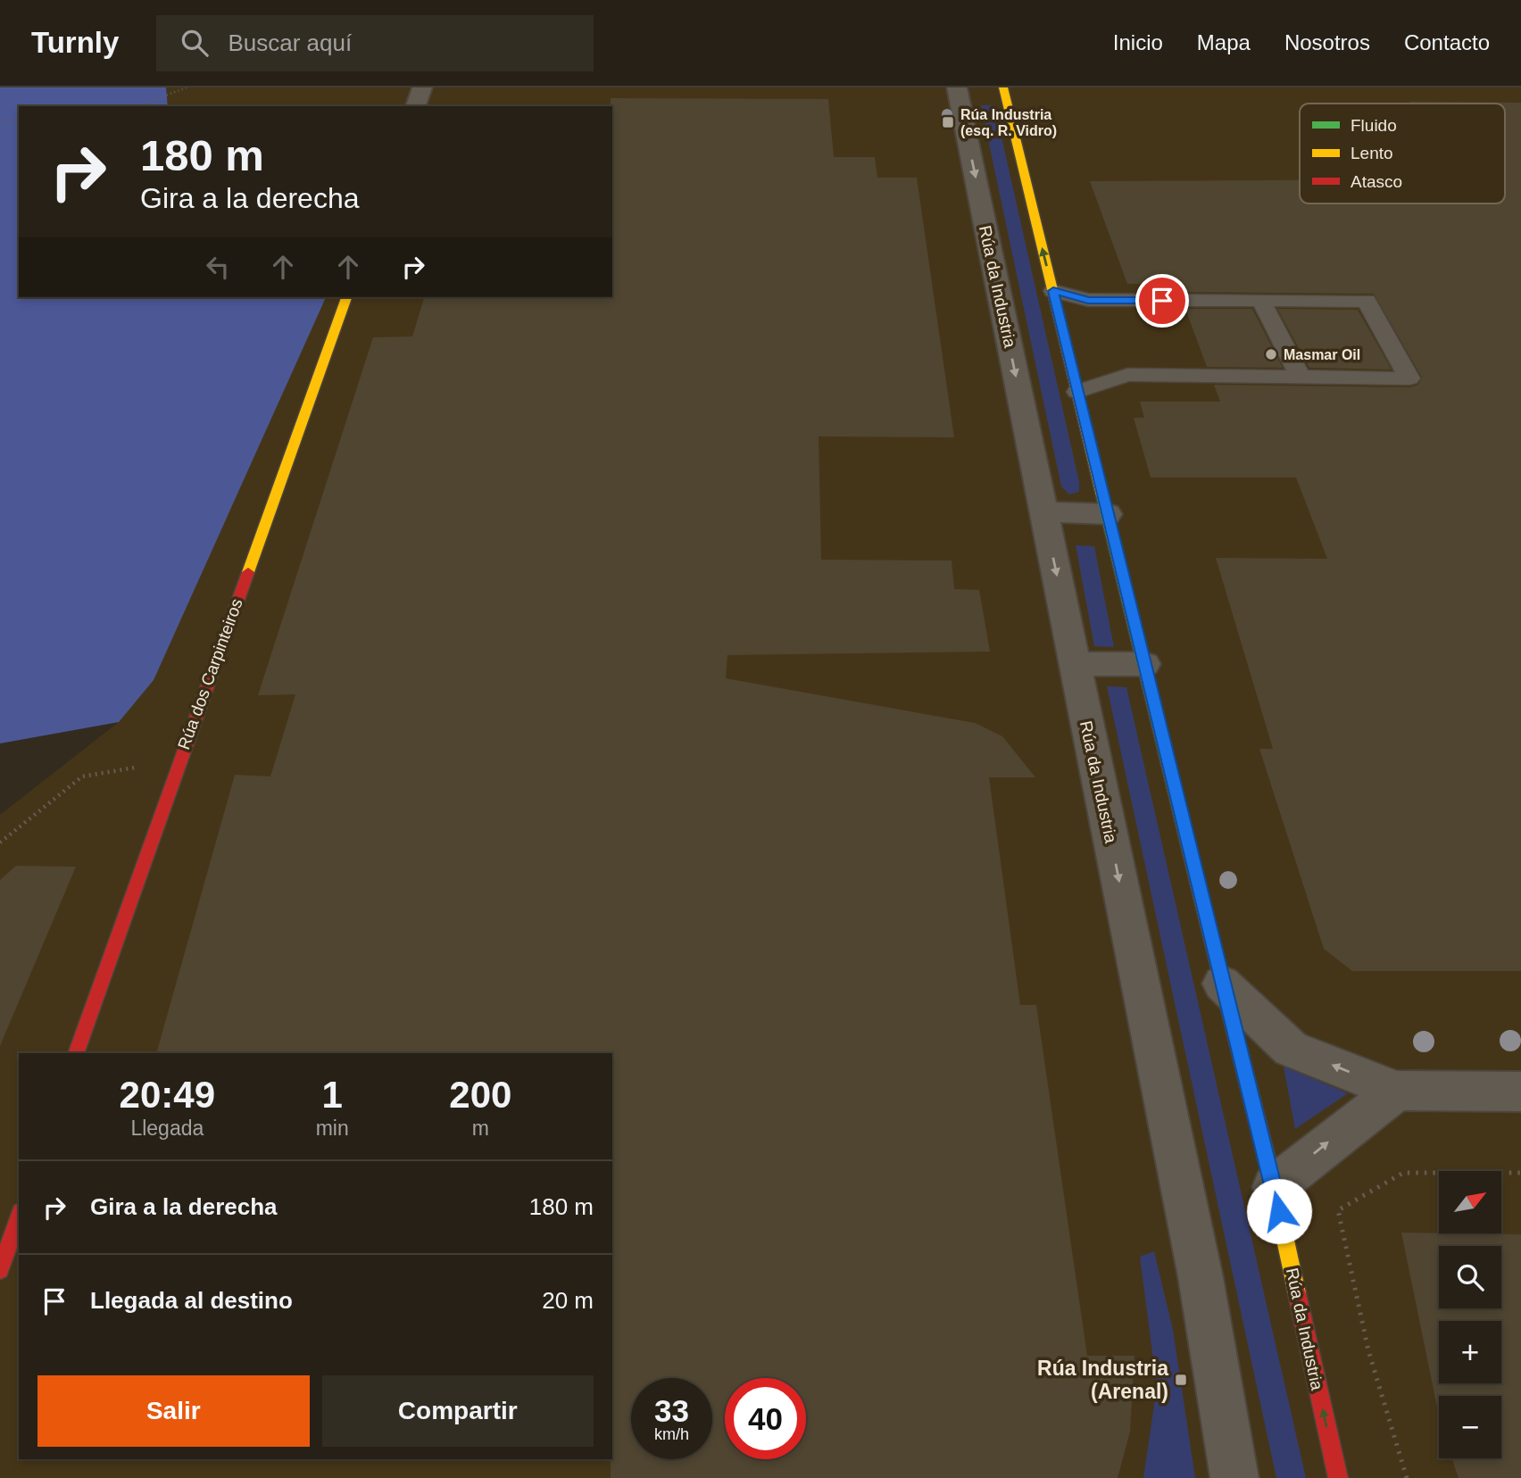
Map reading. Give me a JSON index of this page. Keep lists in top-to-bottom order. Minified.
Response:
{"streets":{"street":["Rúa da Industria","Rúa dos Carpinteiros"]},"places":{"transit":["Rúa Industria (esq. R. Vidro)","Rúa Industria (Arenal)"],"other":["Masmar Oil"]},"legend":["Fluido","Lento","Atasco"],"north":"top right","page":{"header":"Turnly","search":"Buscar aquí","nav":["Inicio","Mapa","Nosotros","Contacto"],"turn":["180 m","Gira a la derecha"],"eta":["20:49","Llegada","1","min","200","m"],"list":[{"name":"Gira a la derecha","value":"180 m"},{"name":"Llegada al destino","value":"20 m"}],"map_buttons":["+","−"],"buttons":["Salir","Compartir"],"speed":"33 km/h","limit":"40"}}
